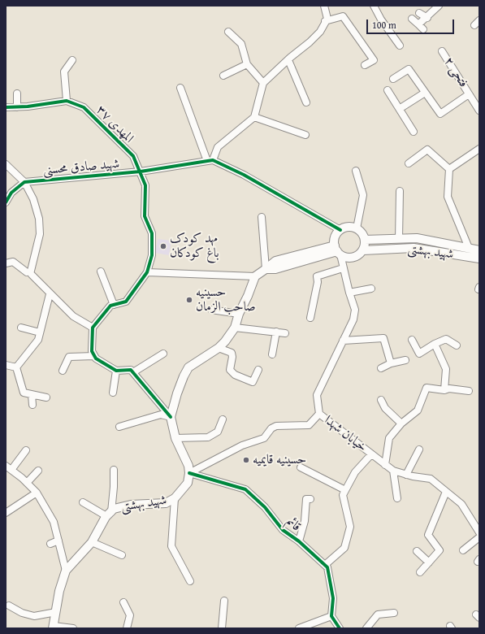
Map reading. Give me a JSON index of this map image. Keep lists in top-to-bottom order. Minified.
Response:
{"streets":{"main road":["شهید بهشتی"],"street":["فتحی ۲","المهدی ۳۷","شهید صادق محسنی","خیابان شهدا","قائم"]},"crossings":[["المهدی ۳۷","شهید صادق محسنی"],["شهید بهشتی","قائم"]],"places":["مهد کودک باغ کودکان","حسینیه صاحب الزمان","حسینیه قایمیه"],"scale_bar":"100 m"}
